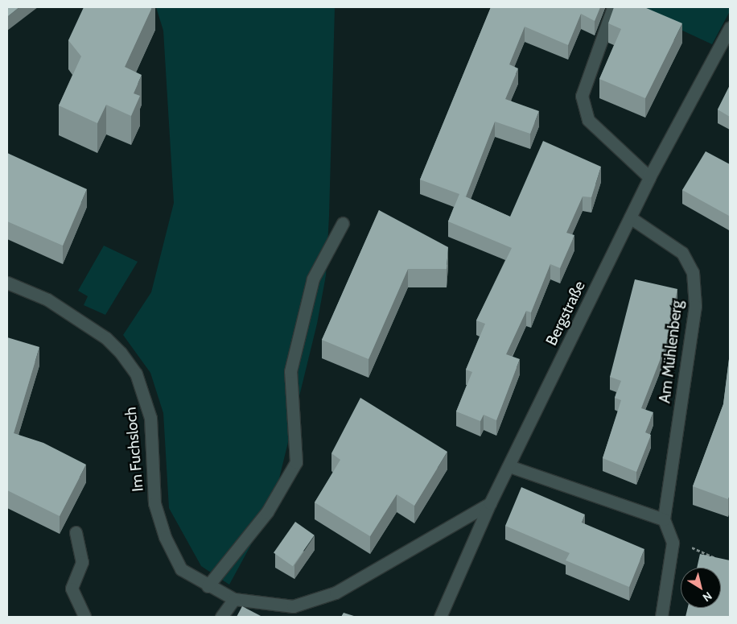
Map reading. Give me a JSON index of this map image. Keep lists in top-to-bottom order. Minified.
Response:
{"streets":{"street":["Bergstraße","Am Mühlenberg","Im Fuchsloch"]},"crossings":[["Bergstraße","Am Mühlenberg"],["Bergstraße","Im Fuchsloch"]],"north":"bottom right"}
